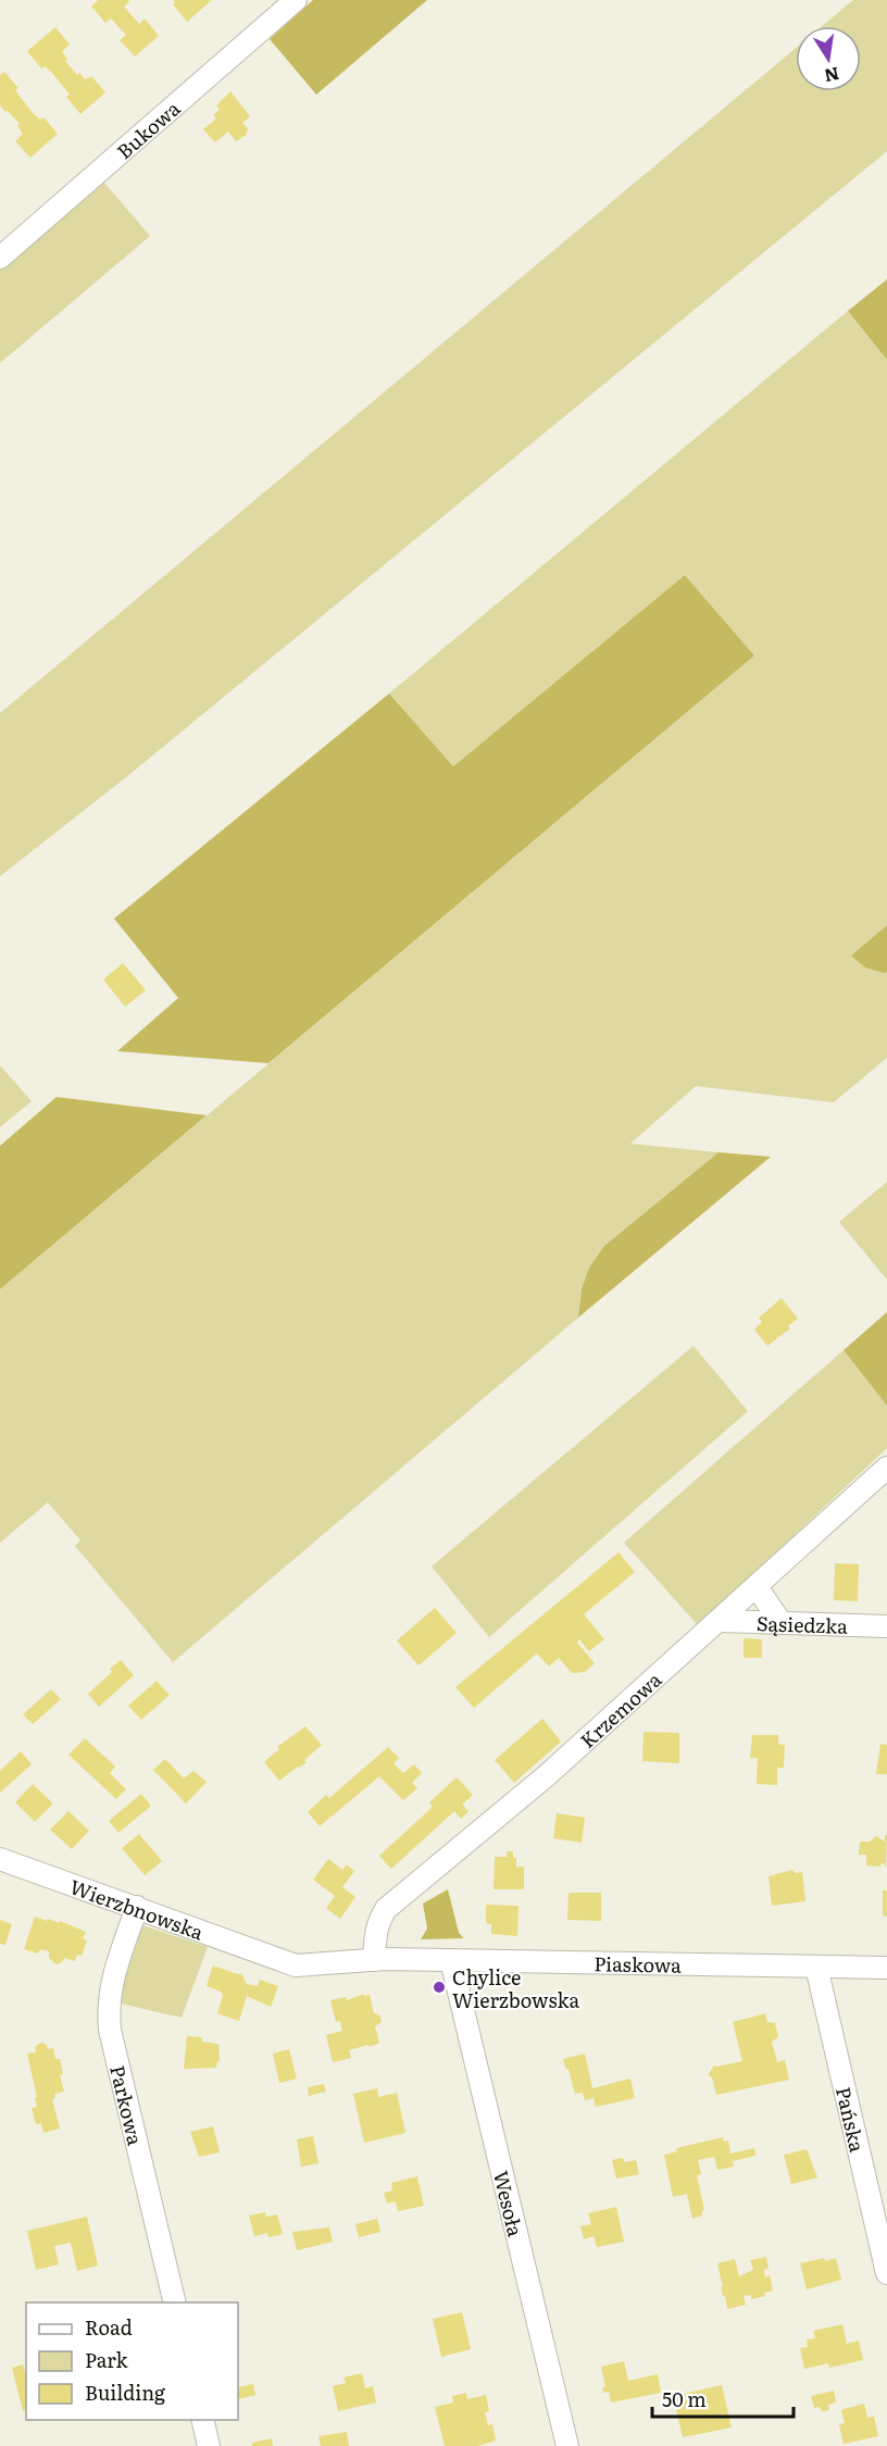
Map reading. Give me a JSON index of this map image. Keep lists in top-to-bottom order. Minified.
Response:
{"streets":{"street":["Bukowa","Sąsiedzka","Krzemowa","Wierzbnowska","Piaskowa","Parkowa","Pańska","Wesoła"]},"crossings":[["Sąsiedzka","Krzemowa"],["Krzemowa","Piaskowa"],["Wierzbnowska","Piaskowa"],["Wierzbnowska","Parkowa"],["Piaskowa","Pańska"],["Piaskowa","Wesoła"]],"places":["Chylice Wierzbowska"],"legend":["Road","Park","Building"],"scale_bar":"50 m","north":"bottom"}
